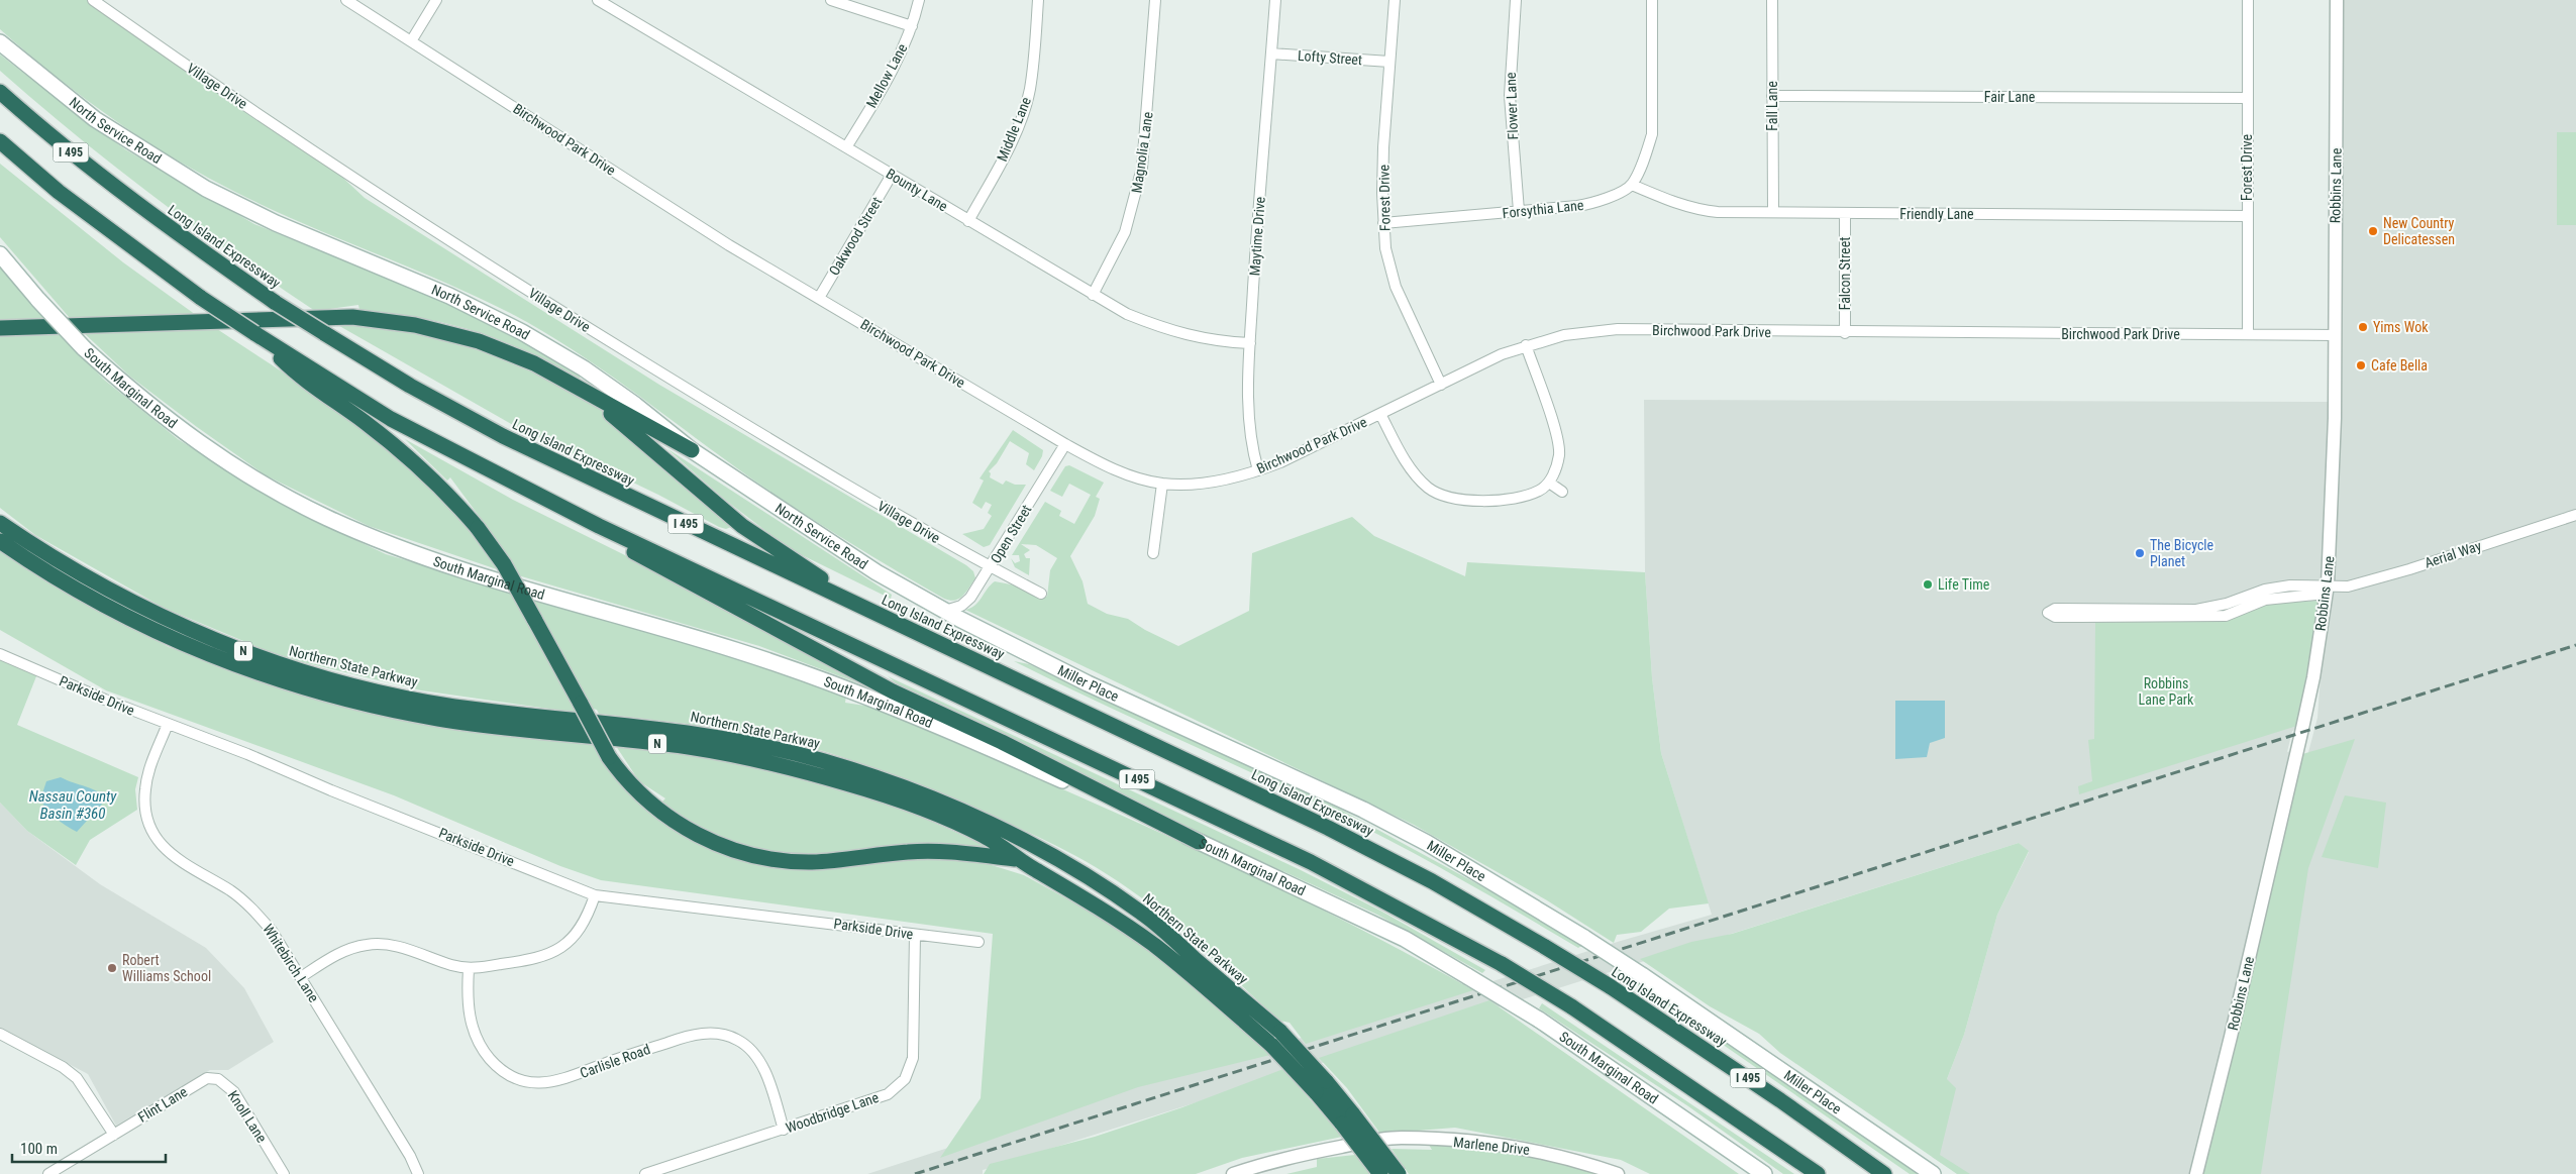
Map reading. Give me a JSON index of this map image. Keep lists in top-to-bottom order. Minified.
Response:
{"streets":{"highway":["I 495","Long Island Expressway","N","Northern State Parkway"],"main road":["North Service Road","South Marginal Road","Miller Place"],"street":["Lofty Street","Mellow Lane","Village Drive","Fair Lane","Flower Lane","Fall Lane","Middle Lane","Birchwood Park Drive","Magnolia Lane","Forest Drive","Robbins Lane","Bounty Lane","Forsythia Lane","Friendly Lane","Oakwood Street","Maytime Drive","Falcon Street","Open Street","Aerial Way","Parkside Drive","Whitebirch Lane","Carlisle Road","Flint Lane","Woodbridge Lane","Knoll Lane","Marlene Drive"]},"crossings":[["Lofty Street","Forest Drive"],["Lofty Street","Maytime Drive"],["Mellow Lane","Bounty Lane"],["Village Drive","Open Street"],["Fair Lane","Fall Lane"],["Fair Lane","Forest Drive"],["Flower Lane","Forsythia Lane"],["Fall Lane","Friendly Lane"],["Middle Lane","Bounty Lane"],["North Service Road","Open Street"],["North Service Road","Miller Place"],["Birchwood Park Drive","Forest Drive"],["Birchwood Park Drive","Robbins Lane"],["Birchwood Park Drive","Oakwood Street"],["Birchwood Park Drive","Maytime Drive"],["Birchwood Park Drive","Falcon Street"],["Birchwood Park Drive","Open Street"],["Magnolia Lane","Bounty Lane"],["Forest Drive","Forsythia Lane"],["Forest Drive","Friendly Lane"],["Robbins Lane","Aerial Way"],["Bounty Lane","Oakwood Street"],["Bounty Lane","Maytime Drive"],["Forsythia Lane","Friendly Lane"],["Friendly Lane","Falcon Street"],["Open Street","Miller Place"],["Parkside Drive","Whitebirch Lane"],["Parkside Drive","Woodbridge Lane"],["Carlisle Road","Woodbridge Lane"],["Flint Lane","Knoll Lane"]],"water":["Nassau County Basin #360"],"parks":["Robbins Lane Park"],"places":["New Country Delicatessen","Yims Wok","Cafe Bella","The Bicycle Planet","Life Time","Robert Williams School"],"scale_bar":"100 m"}
